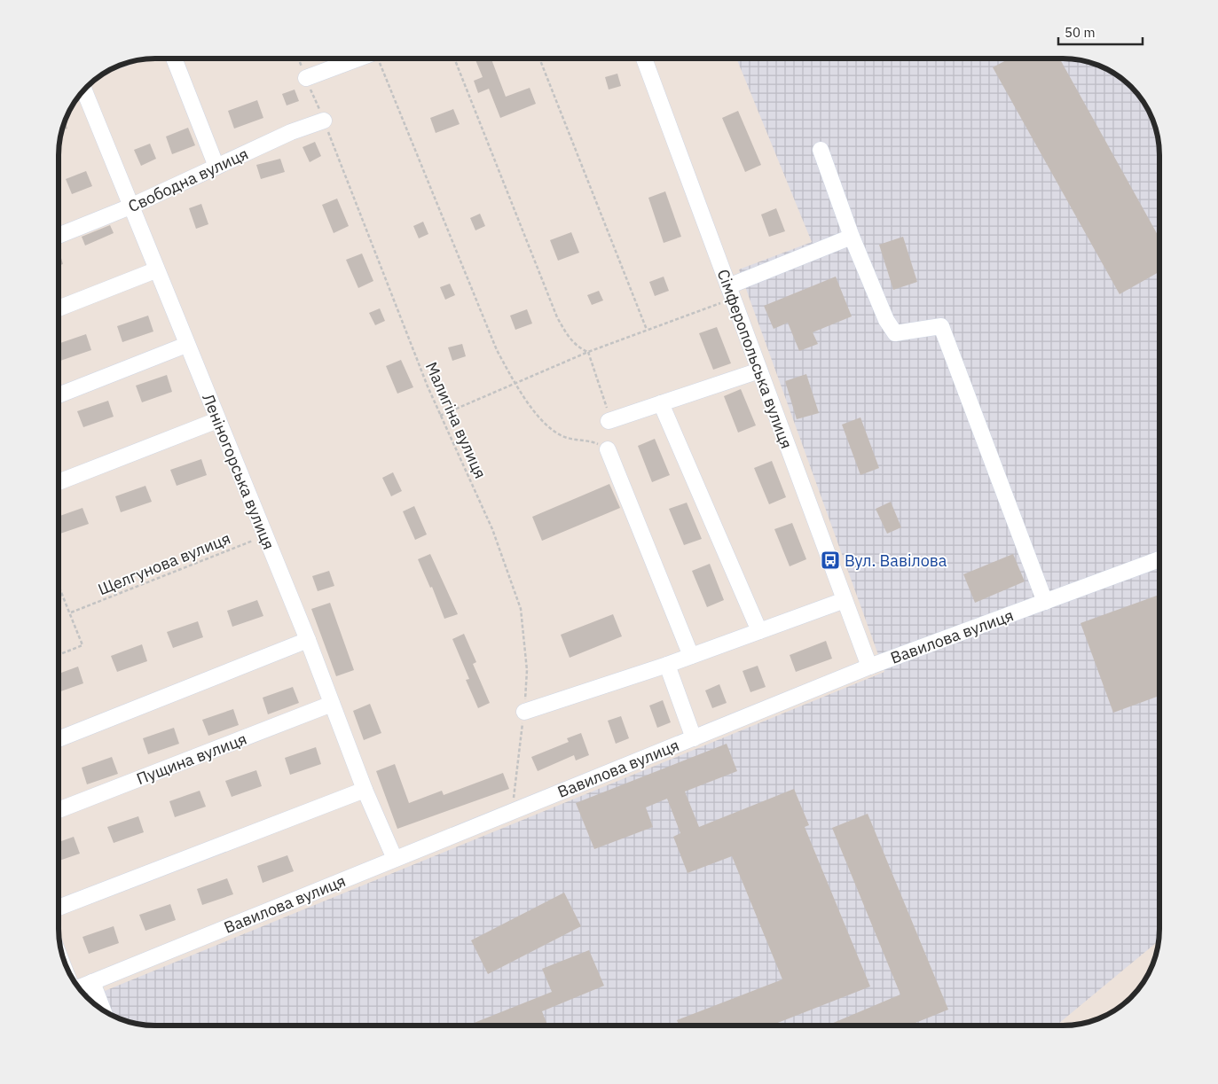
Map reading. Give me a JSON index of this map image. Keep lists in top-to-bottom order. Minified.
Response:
{"streets":{"street":["Свободна вулиця","Сімферопольська вулиця","Леніногорська вулиця","Вавилова вулиця","Пущина вулиця"],"path":["Малигіна вулиця","Щелгунова вулиця"]},"crossings":[["Свободна вулиця","Малигіна вулиця"],["Свободна вулиця","Леніногорська вулиця"],["Сімферопольська вулиця","Вавилова вулиця"],["Малигіна вулиця","Вавилова вулиця"],["Леніногорська вулиця","Щелгунова вулиця"],["Леніногорська вулиця","Вавилова вулиця"],["Леніногорська вулиця","Пущина вулиця"]],"places":{"bus stop":["Вул. Вавілова"]},"scale_bar":"50 m"}
